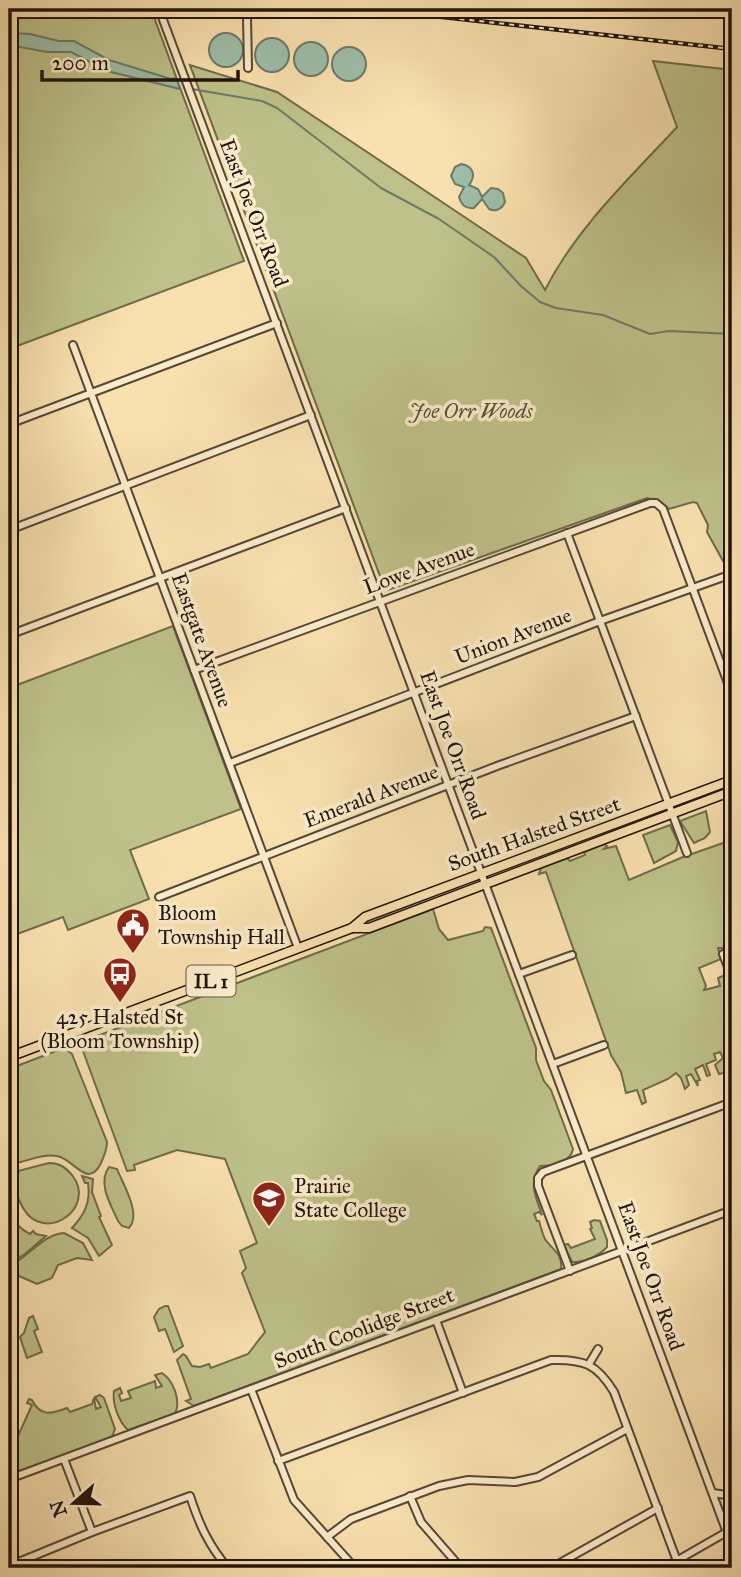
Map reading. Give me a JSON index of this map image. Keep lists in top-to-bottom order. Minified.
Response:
{"streets":{"main road":["South Halsted Street","IL 1"],"street":["East Joe Orr Road","Lowe Avenue","Union Avenue","Eastgate Avenue","Emerald Avenue","South Coolidge Street"]},"crossings":[["East Joe Orr Road","Lowe Avenue"],["East Joe Orr Road","Union Avenue"],["East Joe Orr Road","Emerald Avenue"],["East Joe Orr Road","South Halsted Street"],["East Joe Orr Road","South Coolidge Street"],["Lowe Avenue","Union Avenue"],["Lowe Avenue","Eastgate Avenue"],["Union Avenue","Eastgate Avenue"],["Eastgate Avenue","Emerald Avenue"],["Eastgate Avenue","South Halsted Street"]],"parks":["Joe Orr Woods"],"places":{"public building":["Bloom Township Hall"],"bus stop":["425 Halsted St (Bloom Township)"],"school or university":["Prairie State College"]},"scale_bar":"200 m","north":"left"}
